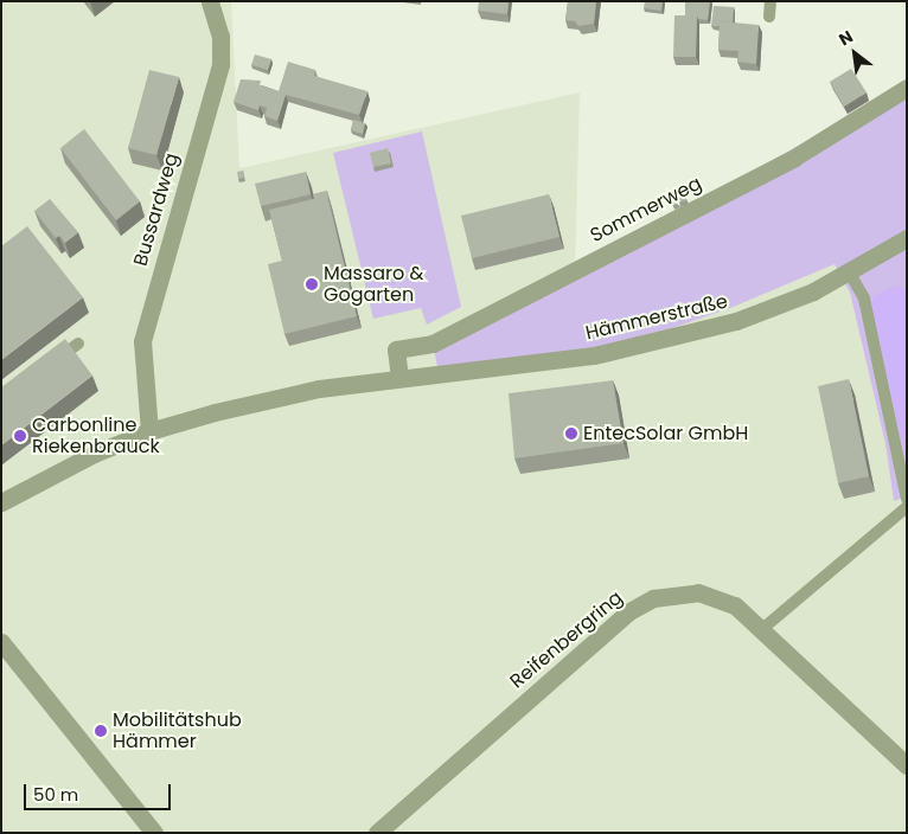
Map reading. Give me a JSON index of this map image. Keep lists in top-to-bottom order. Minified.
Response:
{"streets":{"street":["Bussardweg","Sommerweg","Hämmerstraße","Reifenbergring"]},"crossings":[["Bussardweg","Hämmerstraße"],["Sommerweg","Hämmerstraße"]],"places":["Massaro & Gogarten","EntecSolar GmbH","Carbonline Riekenbrauck","Mobilitätshub Hämmer"],"scale_bar":"50 m","north":"top left"}
